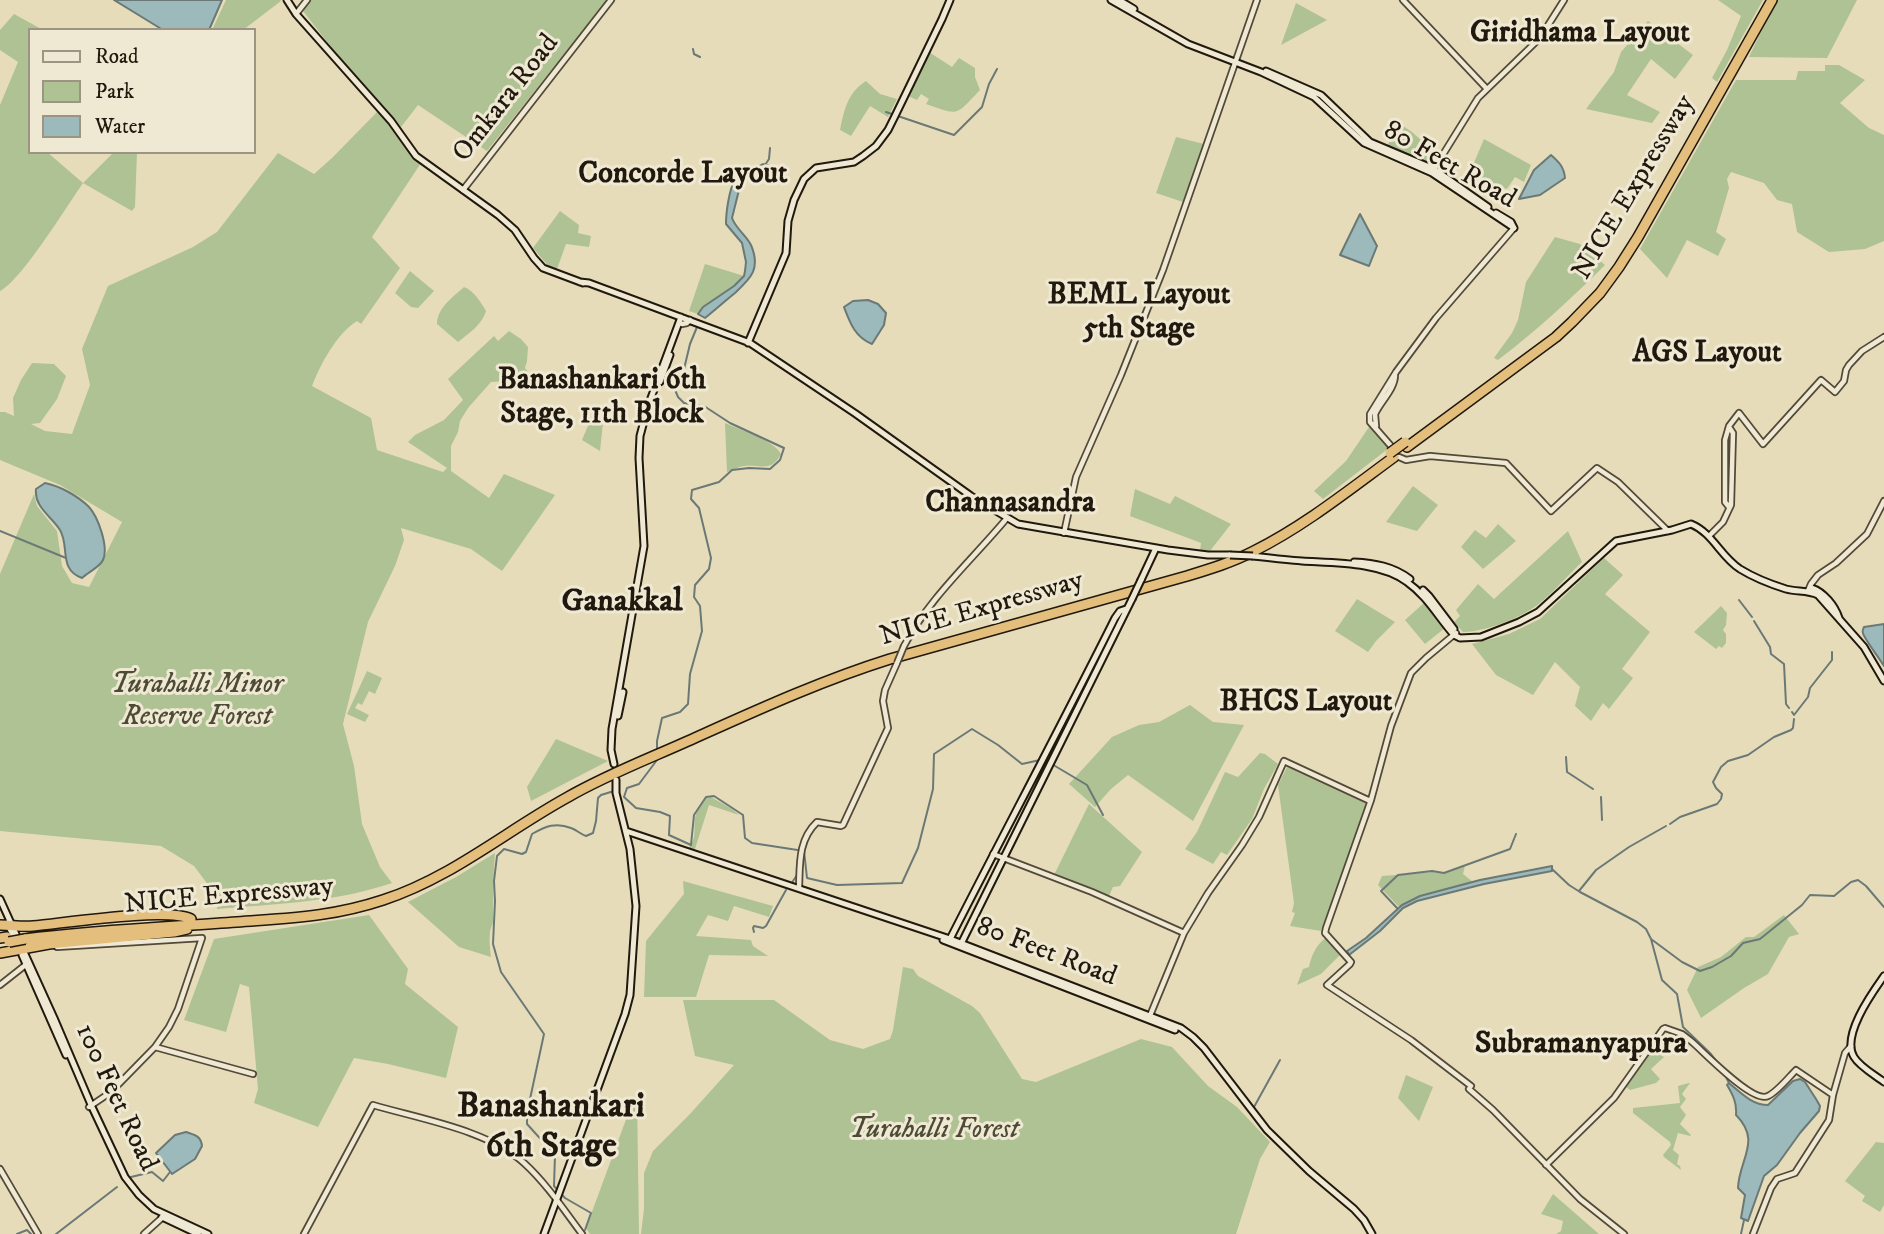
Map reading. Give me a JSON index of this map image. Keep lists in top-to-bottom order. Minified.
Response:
{"streets":{"highway":["NICE Expressway"],"main road":["80 Feet Road","100 Feet Road"],"street":["Omkara Road"]},"crossings":[["NICE Expressway","100 Feet Road"]],"districts":["Giridhama Layout","Concorde Layout","BEML Layout 5th Stage","AGS Layout","Banashankari 6th Stage, 11th Block","Channasandra","Ganakkal","BHCS Layout","Subramanyapura","Banashankari 6th Stage"],"parks":["Turahalli Minor Reserve Forest","Turahalli Forest"],"legend":["Road","Park","Water"]}
